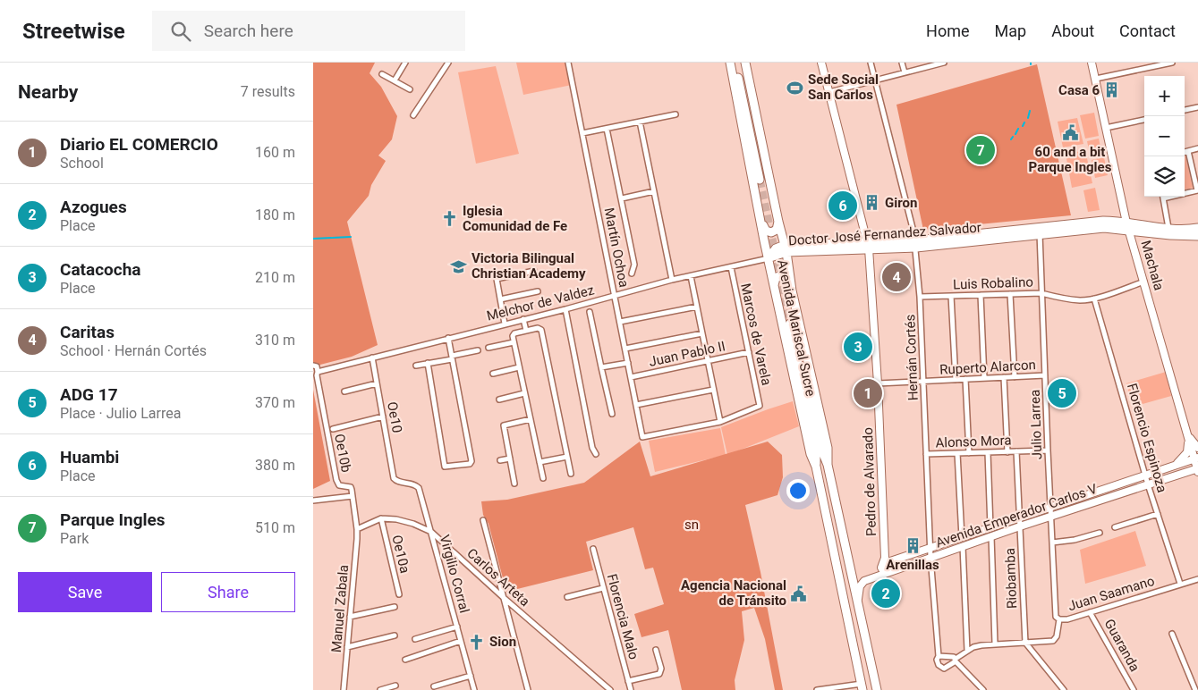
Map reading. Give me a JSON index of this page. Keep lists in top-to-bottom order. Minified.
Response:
{"streets":{"main road":["Doctor José Fernandez Salvador","Machala","Avenida Mariscal Sucre","Pedro de Alvarado","Avenida Emperador Carlos V"],"street":["Martín Ochoa","Luis Robalino","Melchor de Valdez","Marcos de Varela","Juan Pablo II","Hernán Cortés","Ruperto Alarcon","Oe10","Julio Larrea","Florencio Espinoza","Alonso Mora","Oe10b","Oe10a","Virgilio Corral","Carlos Arteta","Riobamba","Juan Saamano","Manuel Zabala","Florencia Malo","Guaranda"]},"crossings":[["Doctor José Fernandez Salvador","Machala"],["Doctor José Fernandez Salvador","Melchor de Valdez"],["Doctor José Fernandez Salvador","Avenida Mariscal Sucre"],["Doctor José Fernandez Salvador","Hernán Cortés"],["Doctor José Fernandez Salvador","Julio Larrea"],["Doctor José Fernandez Salvador","Pedro de Alvarado"],["Martín Ochoa","Melchor de Valdez"],["Martín Ochoa","Marcos de Varela"],["Martín Ochoa","Juan Pablo II"],["Machala","Luis Robalino"],["Machala","Avenida Emperador Carlos V"],["Luis Robalino","Hernán Cortés"],["Luis Robalino","Julio Larrea"],["Luis Robalino","Florencio Espinoza"],["Melchor de Valdez","Avenida Mariscal Sucre"],["Melchor de Valdez","Marcos de Varela"],["Melchor de Valdez","Oe10"],["Melchor de Valdez","Oe10b"],["Avenida Mariscal Sucre","Avenida Emperador Carlos V"],["Marcos de Varela","Juan Pablo II"],["Hernán Cortés","Ruperto Alarcon"],["Hernán Cortés","Alonso Mora"],["Hernán Cortés","Avenida Emperador Carlos V"],["Ruperto Alarcon","Julio Larrea"],["Ruperto Alarcon","Pedro de Alvarado"],["Oe10","Virgilio Corral"],["Julio Larrea","Alonso Mora"],["Julio Larrea","Avenida Emperador Carlos V"],["Julio Larrea","Juan Saamano"],["Florencio Espinoza","Avenida Emperador Carlos V"],["Florencio Espinoza","Juan Saamano"],["Alonso Mora","Riobamba"],["Pedro de Alvarado","Avenida Emperador Carlos V"],["Avenida Emperador Carlos V","Riobamba"],["Oe10a","Carlos Arteta"],["Virgilio Corral","Carlos Arteta"],["Riobamba","Juan Saamano"],["Juan Saamano","Guaranda"]],"parks":["sn"],"places":{"sports":["Sede Social San Carlos"],"building":["Casa 6","Giron","Arenillas"],"public building":["60 and a bit Parque Ingles","Agencia Nacional de Tránsito"],"church":["Iglesia Comunidad de Fe","Sion"],"school or university":["Victoria Bilingual Christian Academy"]},"page":{"header":"Streetwise","search":"Search here","nav":["Home","Map","About","Contact"],"heading":["Nearby","7 results"],"map_buttons":["+","−"],"list":[{"mark":"1","name":"Diario EL COMERCIO","note":"School","value":"160 m"},{"mark":"2","name":"Azogues","note":"Place","value":"180 m"},{"mark":"3","name":"Catacocha","note":"Place","value":"210 m"},{"mark":"4","name":"Caritas","note":"School · Hernán Cortés","value":"310 m"},{"mark":"5","name":"ADG 17","note":"Place · Julio Larrea","value":"370 m"},{"mark":"6","name":"Huambi","note":"Place","value":"380 m"},{"mark":"7","name":"Parque Ingles","note":"Park","value":"510 m"}],"pins":["7","6","4","3","1","5","2"],"buttons":["Save","Share"]}}
